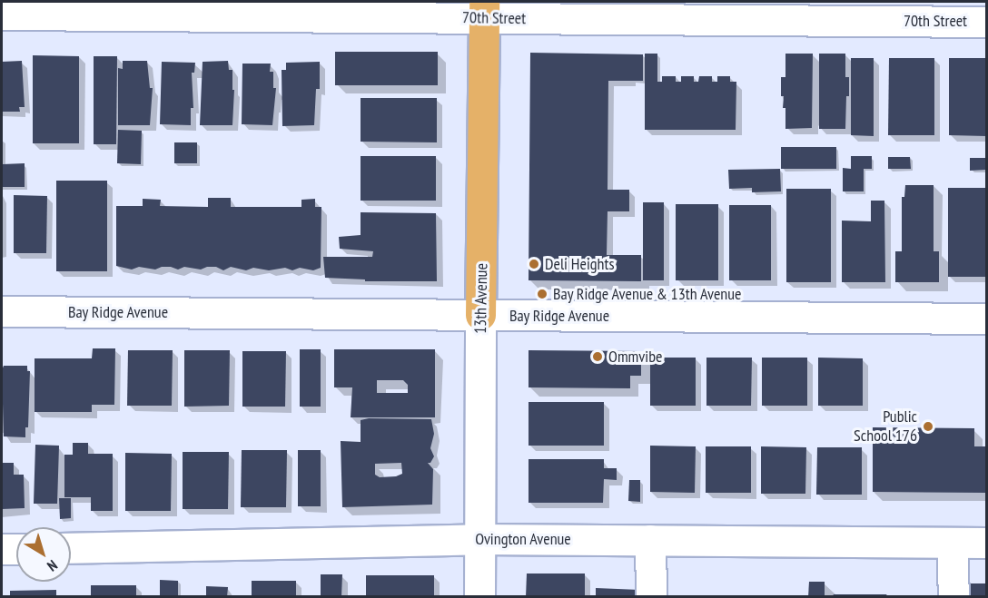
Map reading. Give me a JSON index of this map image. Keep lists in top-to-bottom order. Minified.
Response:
{"streets":{"main road":["13th Avenue"],"street":["70th Street","Bay Ridge Avenue","Ovington Avenue"]},"crossings":[["70th Street","13th Avenue"],["13th Avenue","Bay Ridge Avenue"],["13th Avenue","Ovington Avenue"]],"places":["Deli Heights","Bay Ridge Avenue & 13th Avenue","Ommvibe","Public School 176"],"north":"bottom right"}
